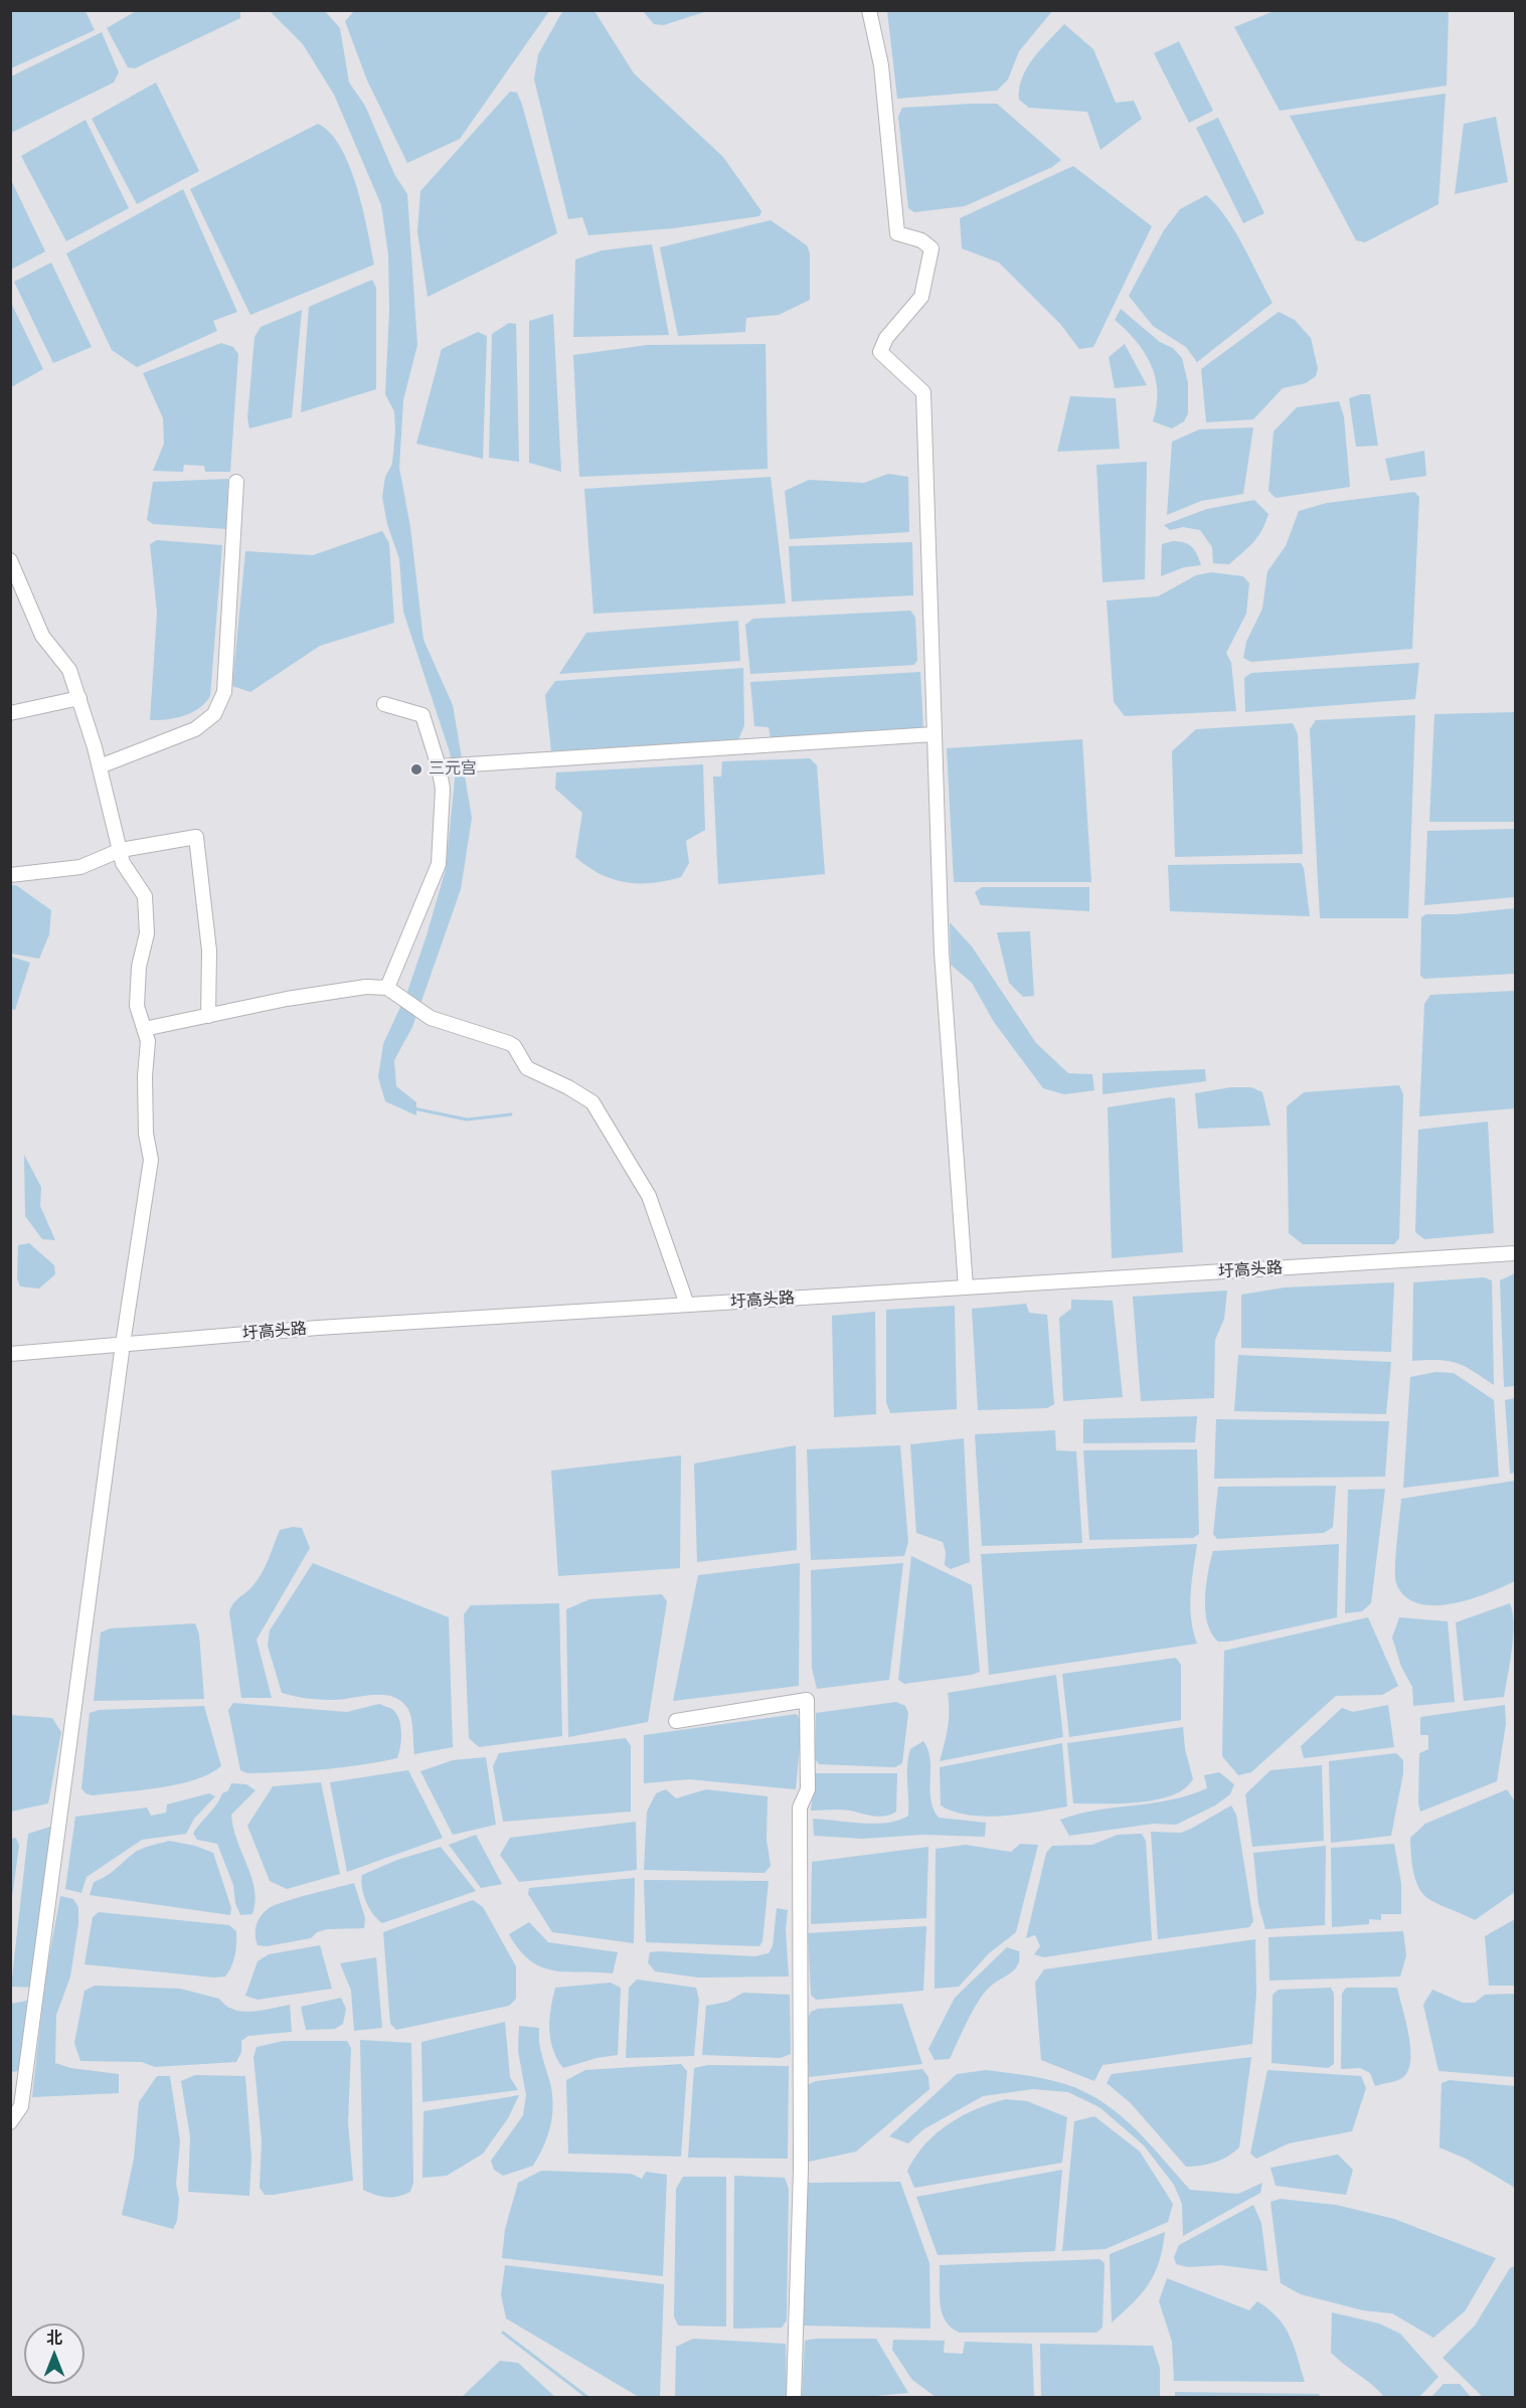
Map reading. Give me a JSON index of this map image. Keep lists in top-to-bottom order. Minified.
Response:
{"streets":{"street":["圩高头路"]},"places":["三元宫"],"north":"top"}
